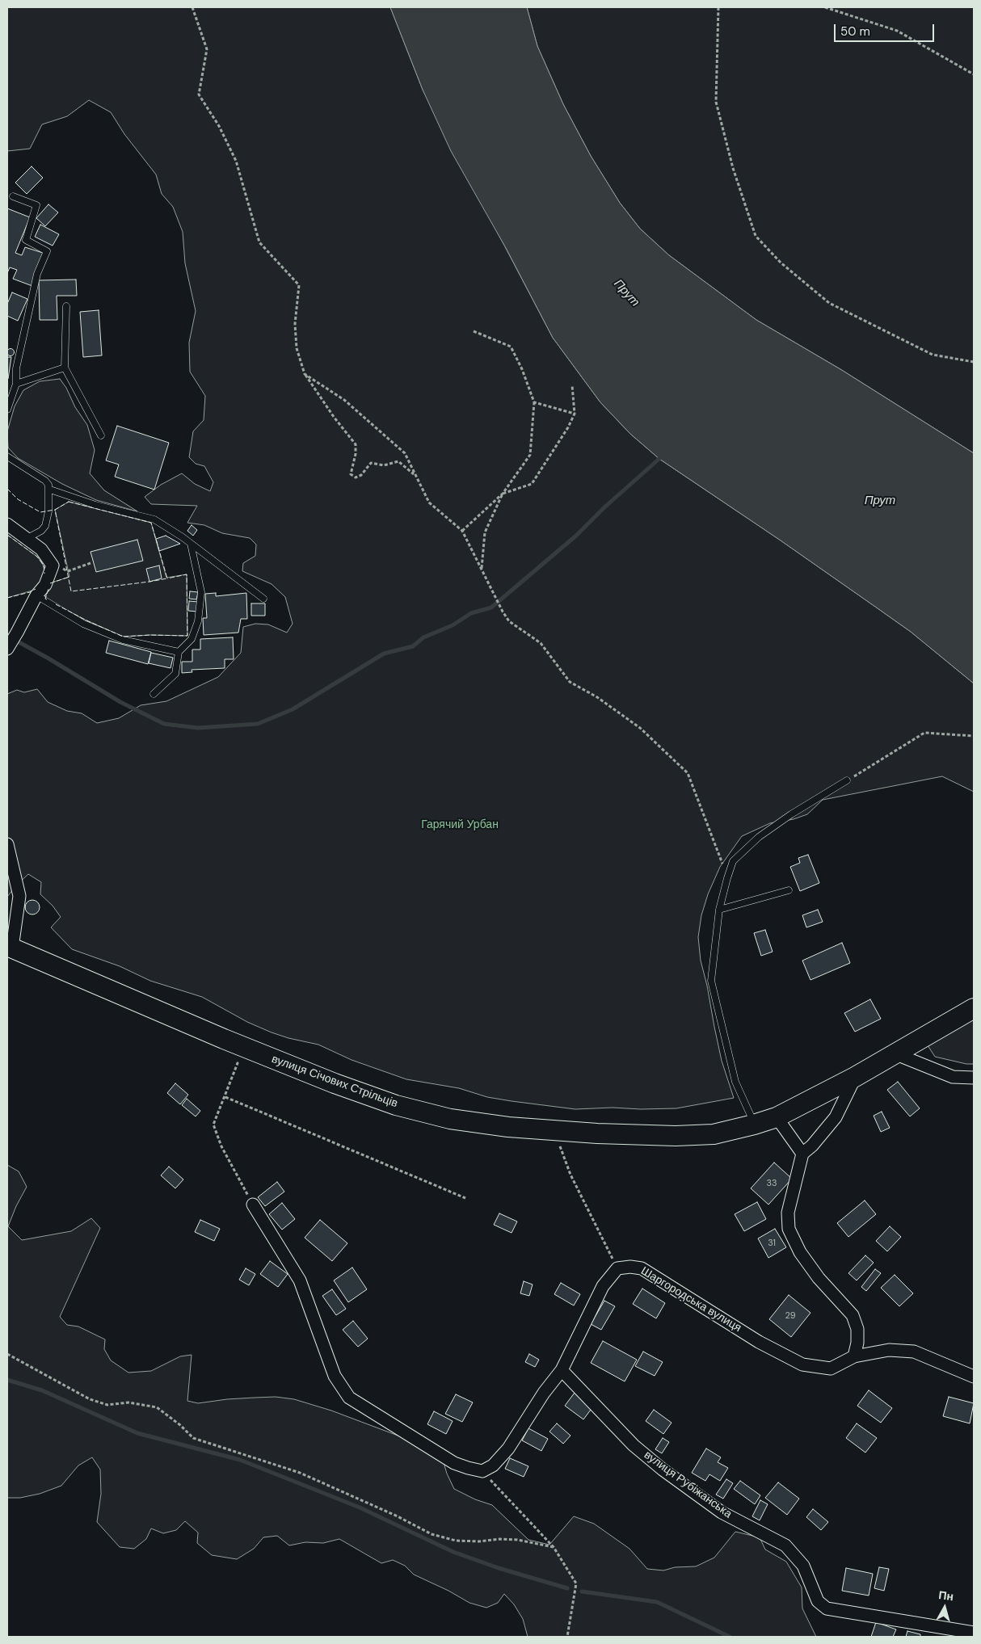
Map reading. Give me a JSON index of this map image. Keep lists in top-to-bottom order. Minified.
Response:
{"streets":{"main road":["вулиця Січових Стрільців"],"street":["Шаргородська вулиця","вулиця Рубіжанська"]},"water":["Прут"],"parks":["Гарячий Урбан"],"house_numbers":["33","31","29"],"scale_bar":"50 m","north":"top"}
